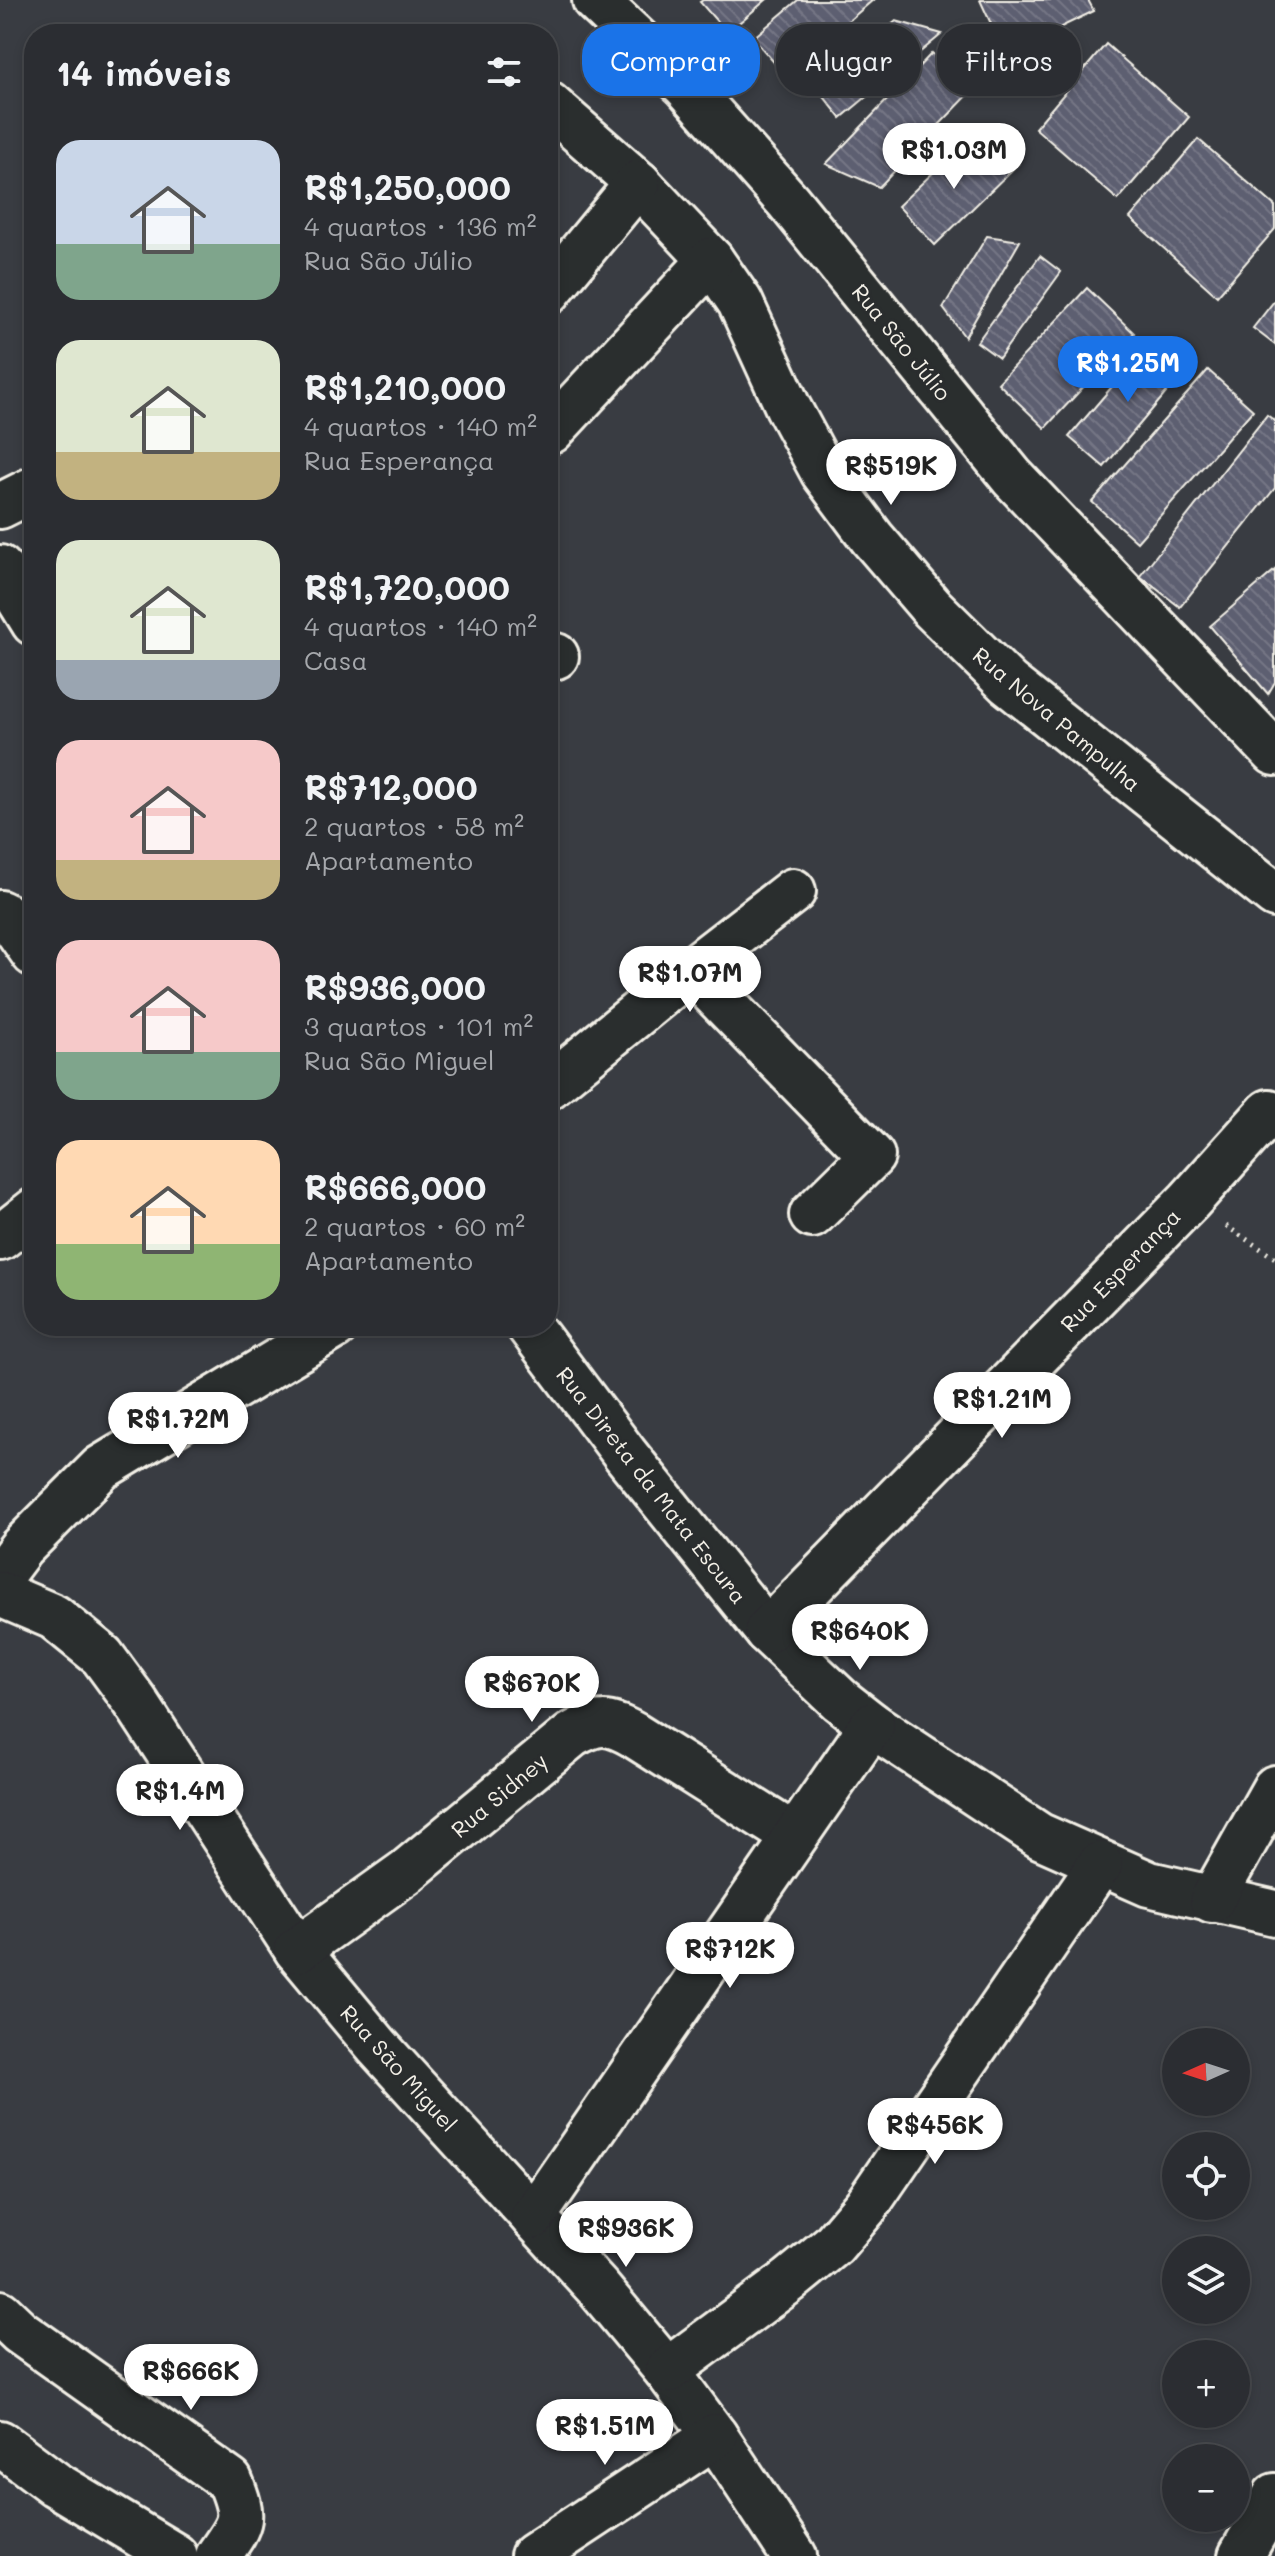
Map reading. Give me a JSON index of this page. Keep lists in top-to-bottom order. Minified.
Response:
{"streets":{"street":["Rua São Júlio","Rua Nova Pampulha","Rua Esperança","Rua Direta da Mata Escura","Rua Sidney","Rua São Miguel"]},"crossings":[["Rua Esperança","Rua Direta da Mata Escura"],["Rua Sidney","Rua São Miguel"]],"north":"left","page":{"chip":["Comprar","Alugar","Filtros"],"heading":"14 imóveis","list":[{"name":"R$1,250,000","note":"4 quartos · 136 m² · Rua São Júlio"},{"name":"R$1,210,000","note":"4 quartos · 140 m² · Rua Esperança"},{"name":"R$1,720,000","note":"4 quartos · 140 m² · Casa"},{"name":"R$712,000","note":"2 quartos · 58 m² · Apartamento"},{"name":"R$936,000","note":"3 quartos · 101 m² · Rua São Miguel"},{"name":"R$666,000","note":"2 quartos · 60 m² · Apartamento"}],"price":["R$1.03M","R$1.25M","R$519K","R$1.07M","R$1.21M","R$1.72M","R$640K","R$670K","R$1.4M","R$712K","R$456K","R$936K","R$666K","R$1.51M"],"map_buttons":["+","−"]}}
